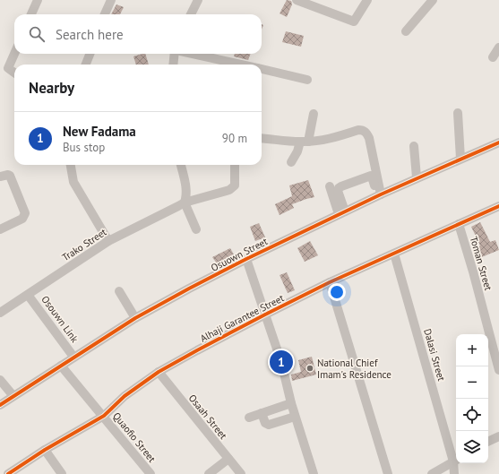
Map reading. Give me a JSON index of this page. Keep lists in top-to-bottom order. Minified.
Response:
{"streets":{"street":["Trako Street","Osuown Street","Toman Street","Alhaji Garantee Street","Osouwn Link","Dalasi Street","Osaah Street","Quaofio Street"]},"crossings":[["Trako Street","Osouwn Link"],["Osuown Street","Osouwn Link"],["Osuown Street","Quaofio Street"],["Toman Street","Alhaji Garantee Street"],["Alhaji Garantee Street","Dalasi Street"],["Alhaji Garantee Street","Osaah Street"],["Alhaji Garantee Street","Quaofio Street"]],"places":["National Chief Imam's Residence"],"page":{"search":"Search here","heading":"Nearby","list":[{"mark":"1","name":"New Fadama","note":"Bus stop","value":"90 m"}],"map_buttons":["+","−"],"pins":"1"}}
